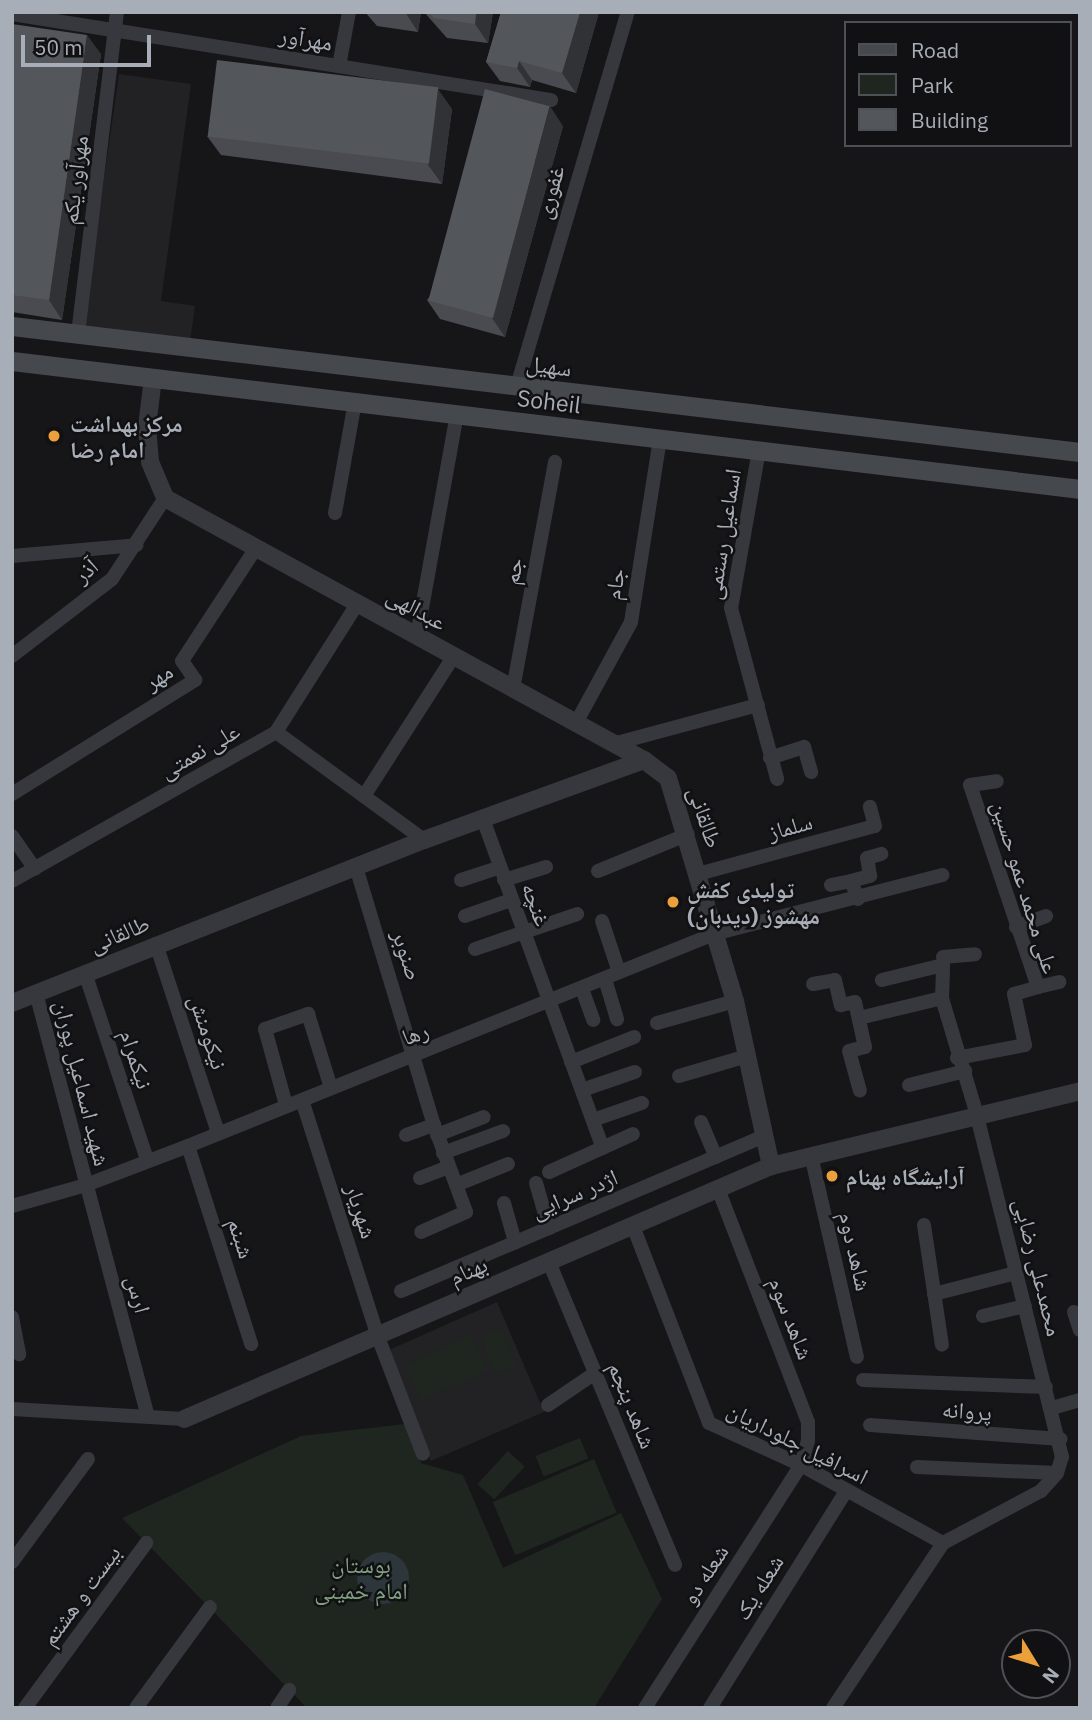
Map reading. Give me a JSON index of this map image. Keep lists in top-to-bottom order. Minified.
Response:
{"streets":{"main road":["سهیل","Soheil"],"street":["مهرآور","مهرآور یکم","غفوری","اسماعیل رستمی","آذر","جم","جام","عبدالهی","مهر","علی نعمتی","طالقانی","سلماز","علی محمد عمو حسین","غنچه","صنوبر","نیکومنش","رها","نیکمرام","شهید اسماعیل پوران","اژدر سرایی","شهریار","شبنم","شاهد دوم","محمدعلی رضایی","بهنام","ارس","شاهد سوم","شاهد پنجم","پروانه","اسرافیل جلوداریان","شعله دو","شعله یک","بیست و هشتم"]},"crossings":[["مهرآور","مهرآور یکم"],["مهرآور یکم","سهیل"],["غفوری","سهیل"],["Soheil","اسماعیل رستمی"],["Soheil","جام"],["آذر","عبدالهی"],["جم","عبدالهی"],["جام","عبدالهی"],["عبدالهی","مهر"],["عبدالهی","علی نعمتی"],["عبدالهی","طالقانی"],["طالقانی","سلماز"],["طالقانی","غنچه"],["طالقانی","صنوبر"],["طالقانی","نیکومنش"],["طالقانی","رها"],["طالقانی","نیکمرام"],["طالقانی","شهید اسماعیل پوران"],["طالقانی","اژدر سرایی"],["طالقانی","بهنام"],["علی محمد عمو حسین","محمدعلی رضایی"],["غنچه","رها"],["صنوبر","رها"],["نیکومنش","رها"],["رها","نیکمرام"],["رها","شهید اسماعیل پوران"],["رها","شهریار"],["رها","شبنم"],["رها","ارس"],["شهید اسماعیل پوران","ارس"],["شهریار","بهنام"],["محمدعلی رضایی","پروانه"],["بهنام","شاهد سوم"],["بهنام","شاهد پنجم"],["بهنام","اسرافیل جلوداریان"],["شاهد سوم","اسرافیل جلوداریان"],["شاهد سوم","شعله دو"],["اسرافیل جلوداریان","شعله دو"],["اسرافیل جلوداریان","شعله یک"]],"parks":["بوستان امام خمینی"],"places":["مرکز بهداشت امام رضا","تولیدی کفش مهشوز (دیدبان)","آرایشگاه بهنام"],"legend":["Road","Park","Building"],"scale_bar":"50 m","north":"bottom right"}
